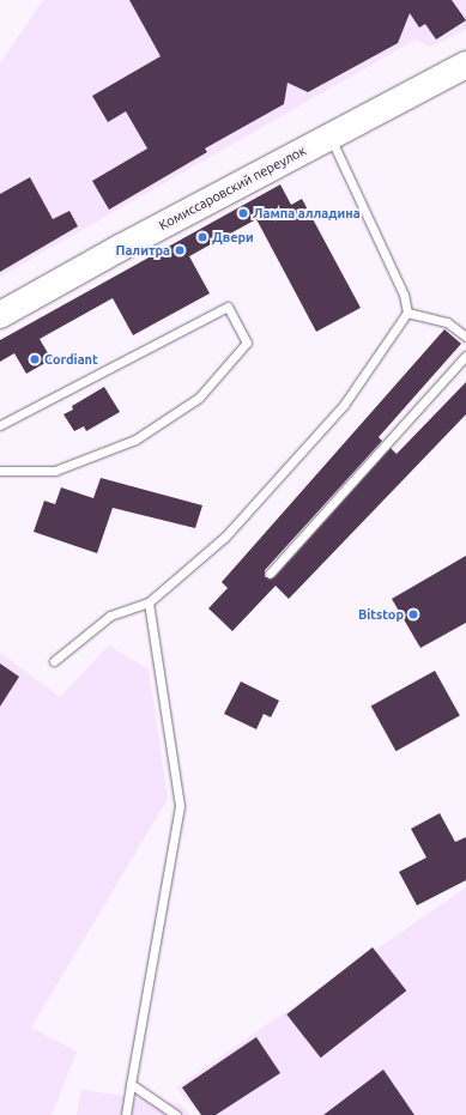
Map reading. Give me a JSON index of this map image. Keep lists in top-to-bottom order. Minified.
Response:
{"streets":{"main road":["Комиссаровский переулок"]},"places":["Лампа алладина","Двери","Палитра","Cordiant","Bitstop"]}
